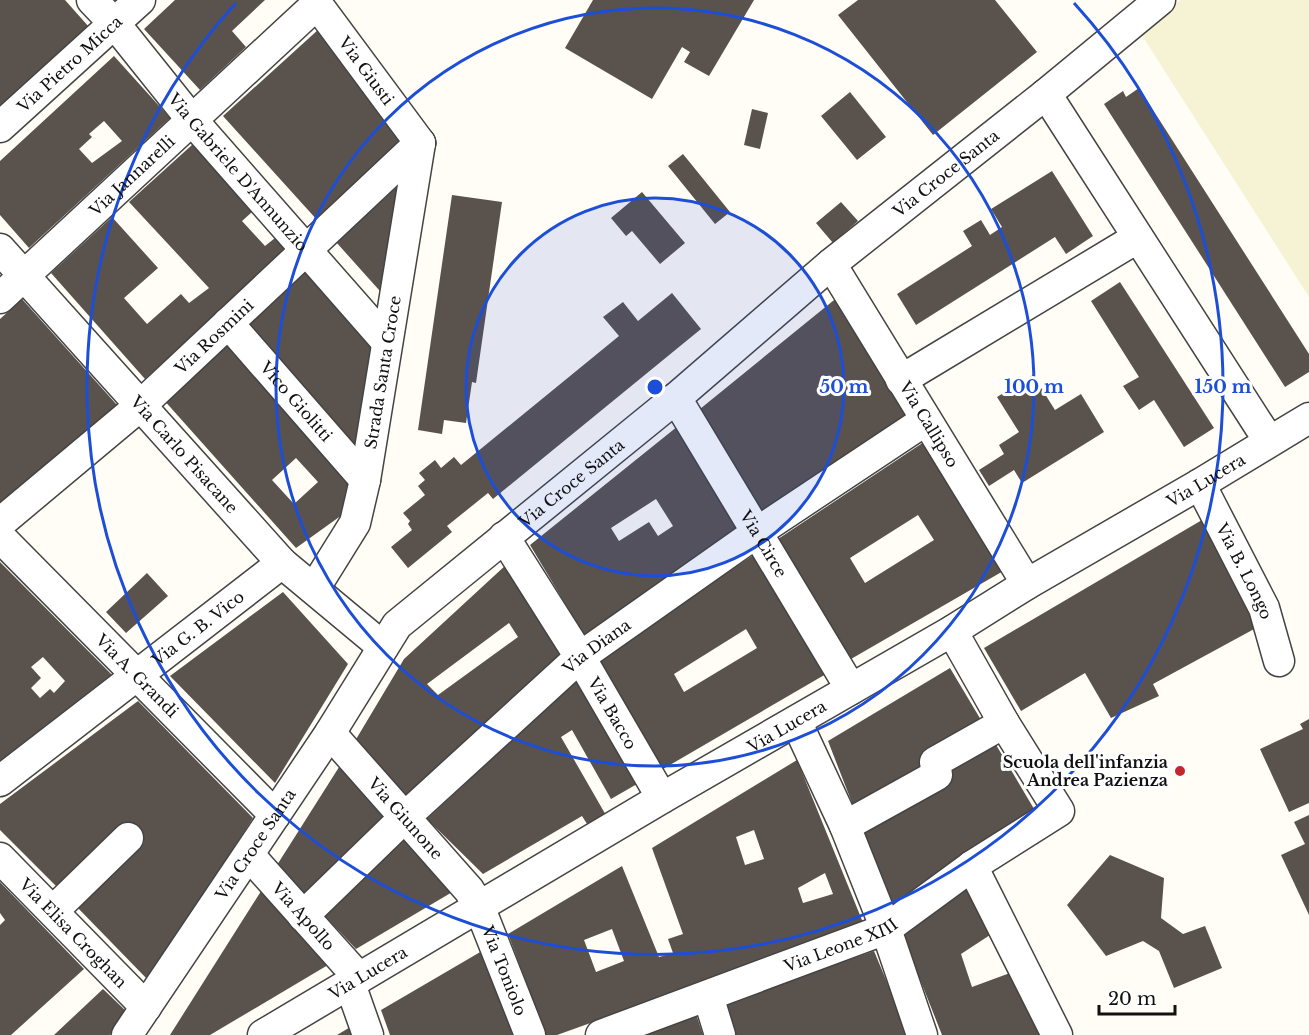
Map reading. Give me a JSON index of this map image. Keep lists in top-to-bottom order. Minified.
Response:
{"streets":{"street":["Via Pietro Micca","Via Giusti","Via Gabriele D'Annunzio","Via Croce Santa","Via Jannarelli","Via Rosmini","Strada Santa Croce","Vico Giolitti","Via Callipso","Via Carlo Pisacane","Via Lucera","Via Circe","Via B. Longo","Via G. B. Vico","Via Diana","Via A. Grandi","Via Bacco","Via Giunone","Via Apollo","Via Elisa Croghan","Via Leone XIII","Via Toniolo"]},"crossings":[["Via Pietro Micca","Via Gabriele D'Annunzio"],["Via Giusti","Via Jannarelli"],["Via Giusti","Via Rosmini"],["Via Giusti","Strada Santa Croce"],["Via Gabriele D'Annunzio","Via Jannarelli"],["Via Gabriele D'Annunzio","Via Rosmini"],["Via Gabriele D'Annunzio","Strada Santa Croce"],["Via Croce Santa","Via Callipso"],["Via Croce Santa","Via Carlo Pisacane"],["Via Croce Santa","Via Circe"],["Via Croce Santa","Via A. Grandi"],["Via Croce Santa","Via Bacco"],["Via Croce Santa","Via Giunone"],["Via Croce Santa","Via Apollo"],["Via Croce Santa","Via Elisa Croghan"],["Via Jannarelli","Via Carlo Pisacane"],["Via Rosmini","Strada Santa Croce"],["Via Rosmini","Vico Giolitti"],["Via Rosmini","Via Carlo Pisacane"],["Strada Santa Croce","Vico Giolitti"],["Strada Santa Croce","Via Carlo Pisacane"],["Via Callipso","Via Lucera"],["Via Callipso","Via Diana"],["Via Carlo Pisacane","Via G. B. Vico"],["Via Lucera","Via Circe"],["Via Lucera","Via B. Longo"],["Via Lucera","Via Bacco"],["Via Lucera","Via Giunone"],["Via Lucera","Via Apollo"],["Via Lucera","Via Toniolo"],["Via Circe","Via Diana"],["Via G. B. Vico","Via A. Grandi"],["Via Diana","Via Bacco"],["Via Diana","Via Giunone"],["Via Diana","Via Apollo"],["Via Giunone","Via Toniolo"]],"places":["Scuola dell'infanzia Andrea Pazienza"],"scale_bar":"20 m","rings":["50 m","100 m","150 m"]}
